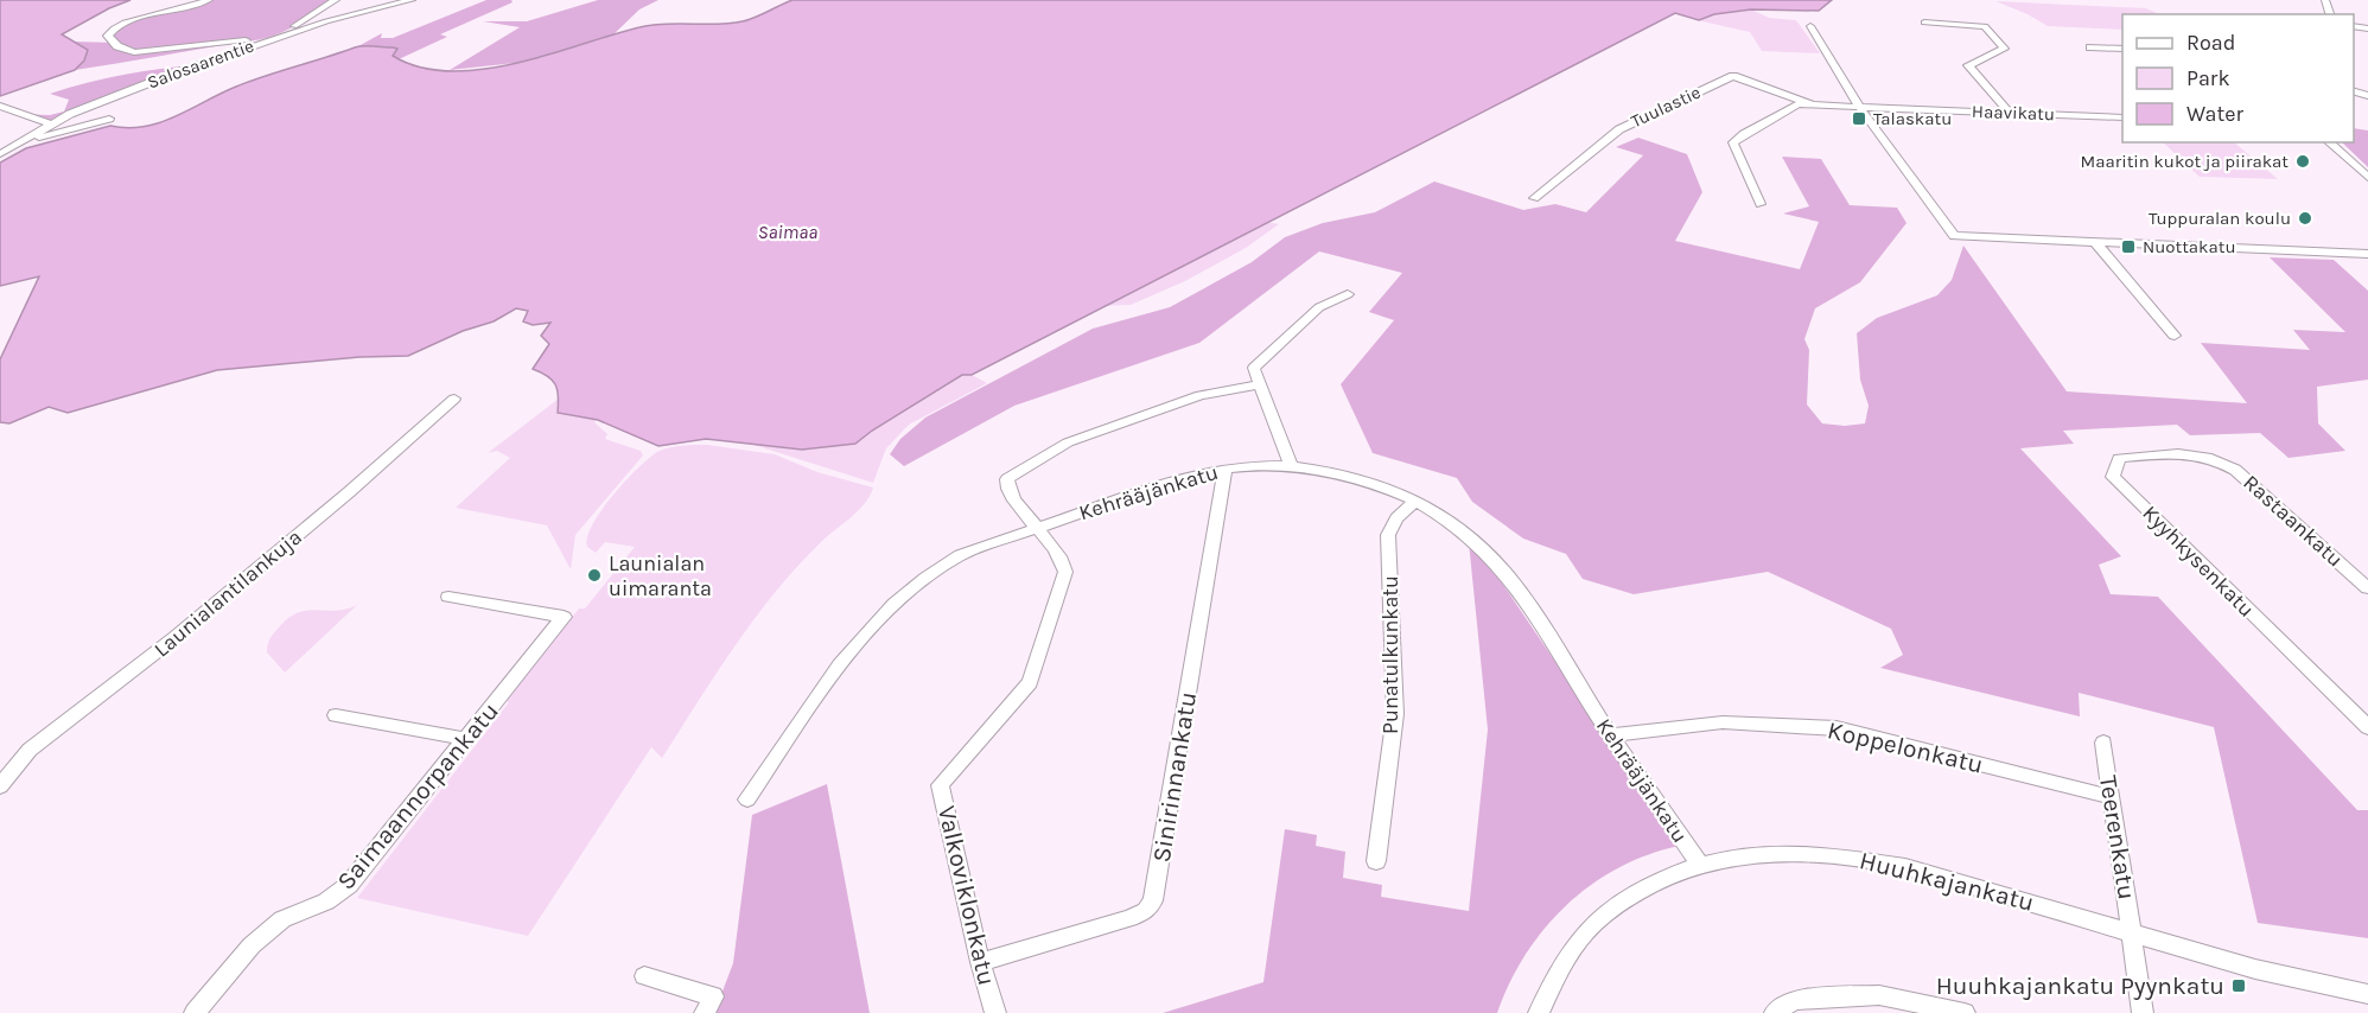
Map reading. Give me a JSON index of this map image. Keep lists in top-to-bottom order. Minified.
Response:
{"streets":{"street":["Salosaarentie","Tuulastie","Haavikatu","Kehrääjänkatu","Rastaankatu","Kyyhkysenkatu","Launialantilankuja","Punatulkunkatu","Koppelonkatu","Sinirinnankatu","Saimaannorpankatu","Teerenkatu","Huuhkajankatu","Valkoviklonkatu"]},"crossings":[["Tuulastie","Haavikatu"],["Kehrääjänkatu","Punatulkunkatu"],["Kehrääjänkatu","Koppelonkatu"],["Kehrääjänkatu","Sinirinnankatu"],["Kehrääjänkatu","Huuhkajankatu"],["Kehrääjänkatu","Valkoviklonkatu"],["Rastaankatu","Kyyhkysenkatu"],["Koppelonkatu","Teerenkatu"],["Sinirinnankatu","Valkoviklonkatu"],["Teerenkatu","Huuhkajankatu"]],"water":["Saimaa"],"places":{"transit":["Talaskatu","Nuottakatu","Huuhkajankatu Pyynkatu"],"other":["Maaritin kukot ja piirakat","Tuppuralan koulu","Launialan uimaranta"]},"legend":["Road","Park","Water"]}
